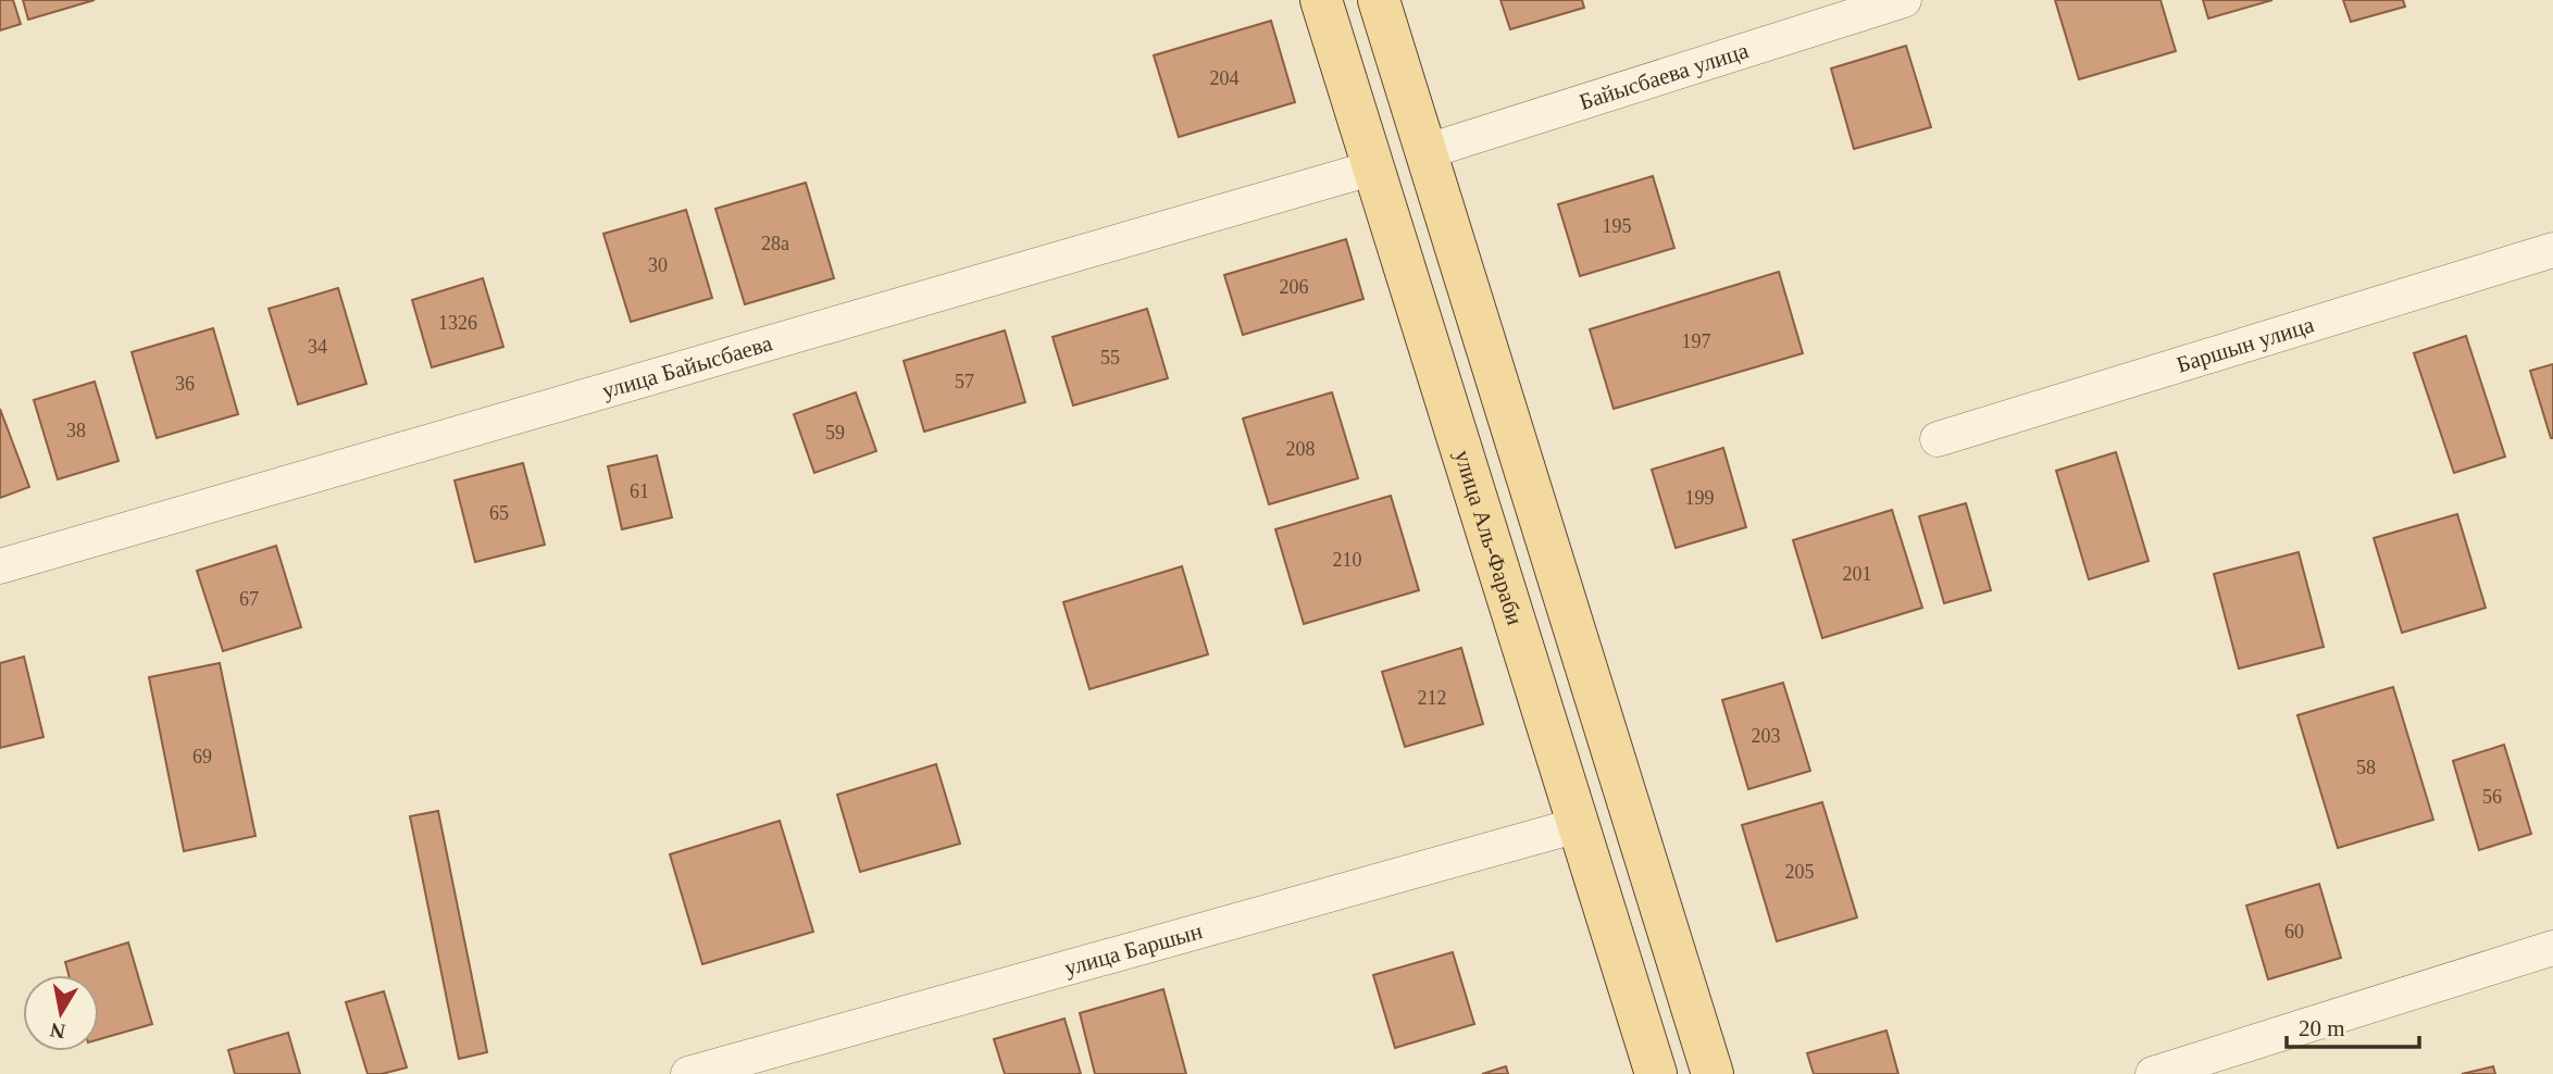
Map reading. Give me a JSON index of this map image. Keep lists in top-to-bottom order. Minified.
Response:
{"streets":{"main road":["улица Аль-Фараби"],"street":["Байысбаева улица","Баршын улица","улица Байысбаева","улица Баршын"]},"crossings":[["улица Байысбаева","улица Аль-Фараби"],["улица Аль-Фараби","улица Баршын"]],"house_numbers":["204","195","28а","30","206","1326","197","34","55","57","36","38","59","208","61","199","65","210","201","67","212","203","69","58","56","205","60"],"scale_bar":"20 m","north":"bottom"}
